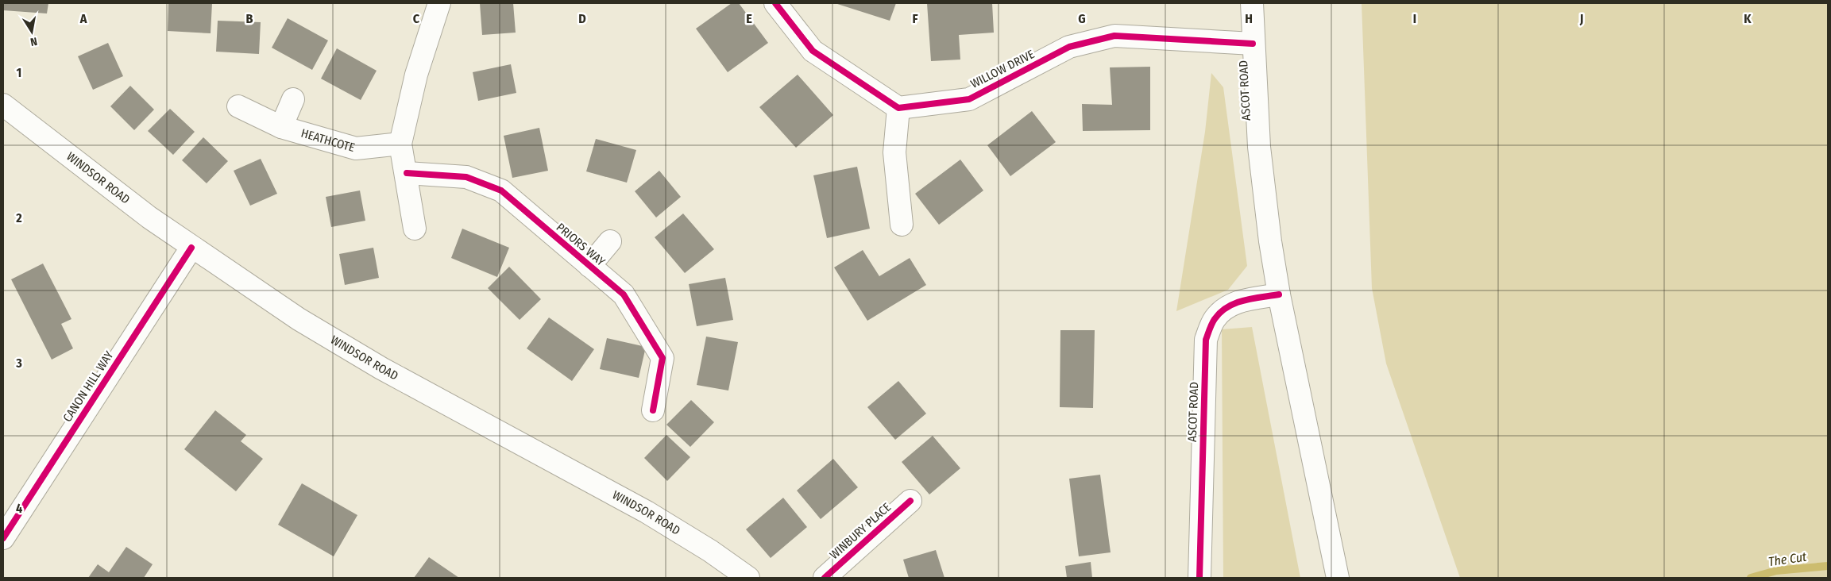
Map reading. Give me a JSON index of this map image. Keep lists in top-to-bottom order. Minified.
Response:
{"streets":{"street":["WILLOW DRIVE","ASCOT ROAD","HEATHCOTE","WINDSOR ROAD","PRIORS WAY","CANON HILL WAY","WINBURY PLACE"]},"crossings":[["WILLOW DRIVE","ASCOT ROAD"],["WINDSOR ROAD","CANON HILL WAY"]],"water":["The Cut"],"north":"bottom","grid":{"columns":["A","B","C","D","E","F","G","H","I","J","K"],"rows":["1","2","3","4"]}}
